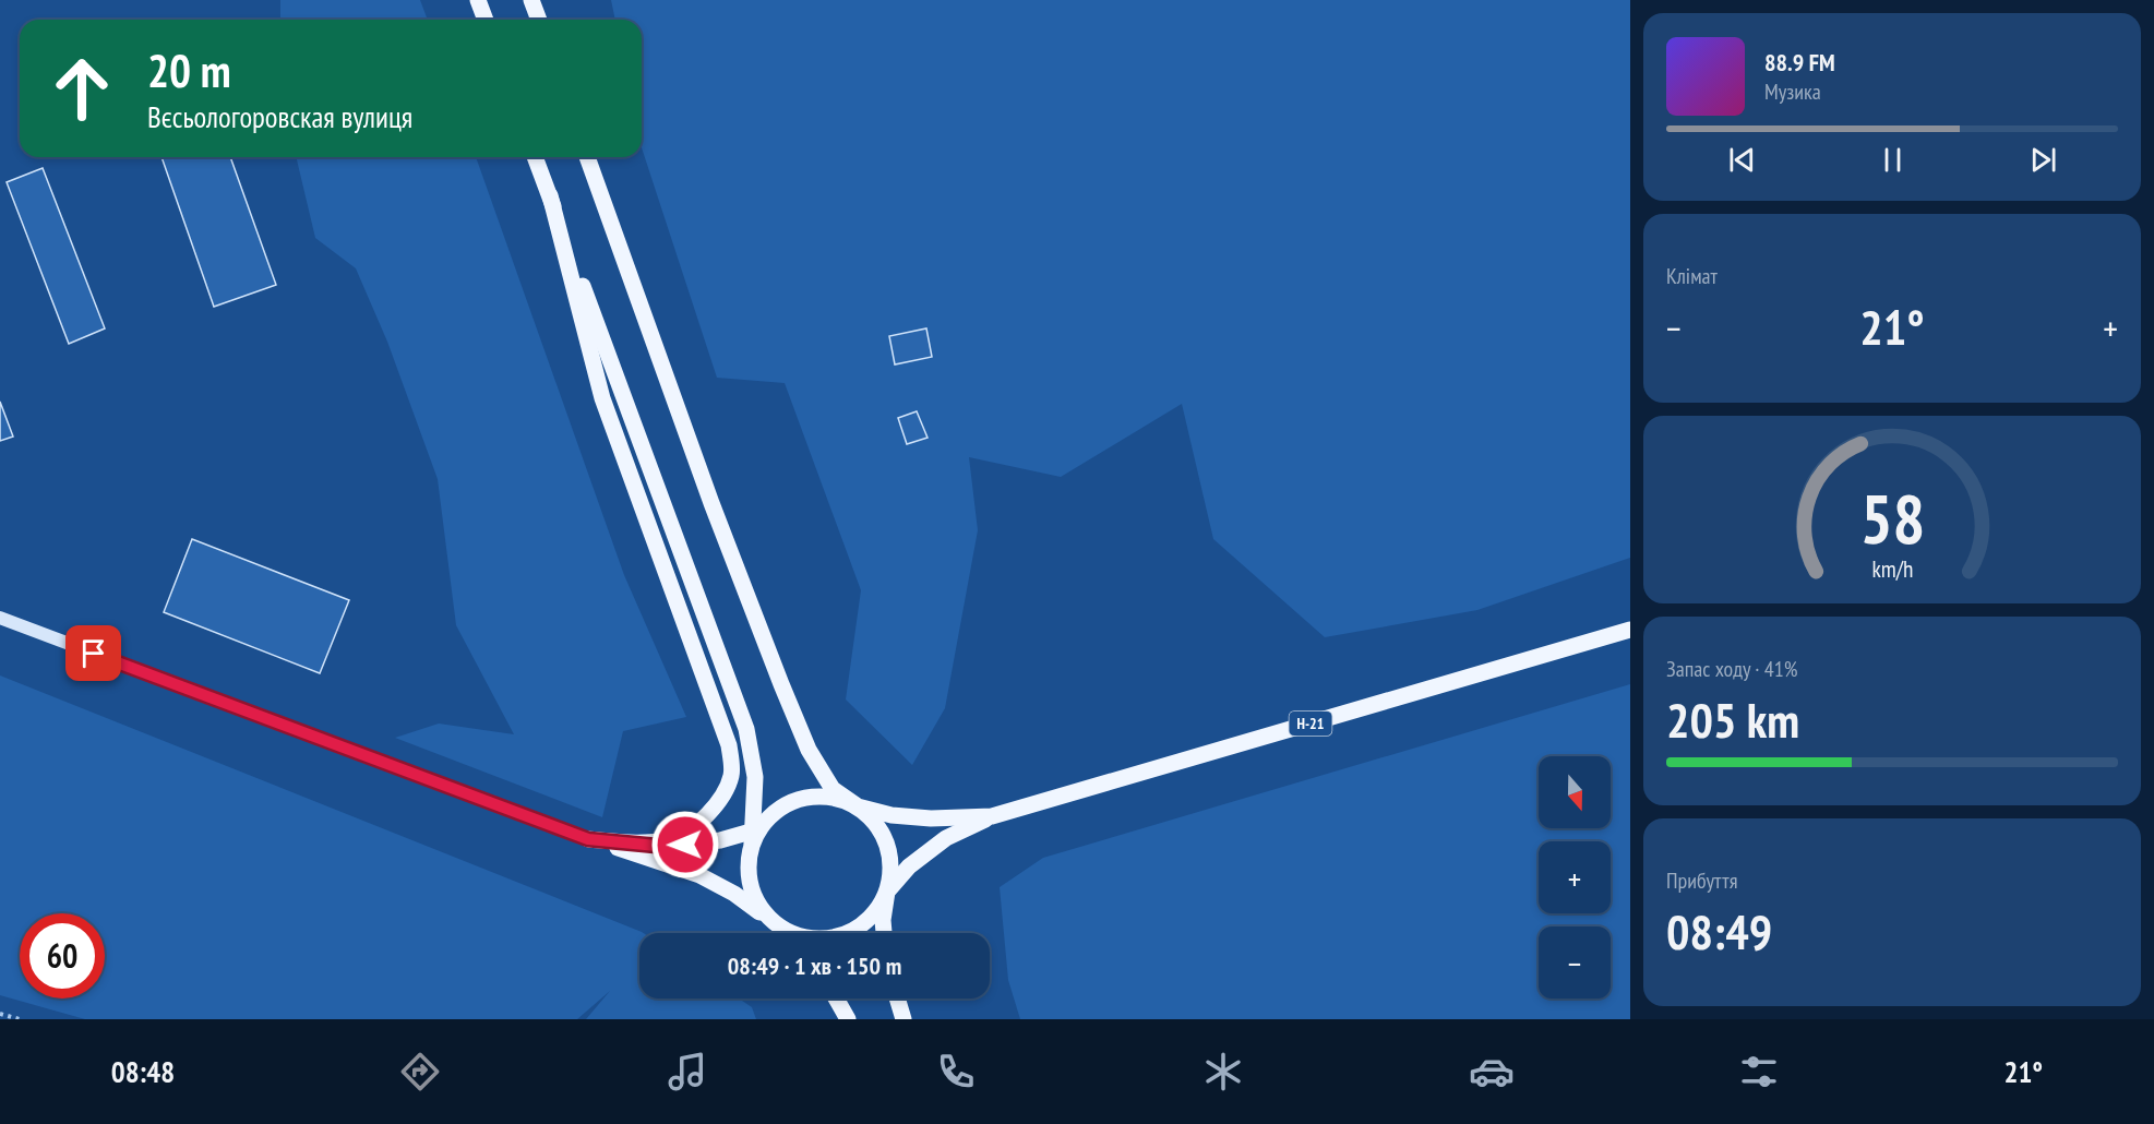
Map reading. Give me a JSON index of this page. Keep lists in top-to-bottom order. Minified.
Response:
{"streets":{"main road":["Н-21"]},"north":"bottom","page":{"turn":["20 m","Вєсьологоровская вулиця"],"song":["88.9 FM","Музика"],"tile":["Клімат",["Запас ходу · 41%","205 km"],["Прибуття","08:49"]],"heat":["−","21°","+"],"map_buttons":["+","−"],"limit":"60","trip":"08:49 · 1 хв · 150 m","tabs":["08:48","21°"],"gauge":["58","km/h"]}}
